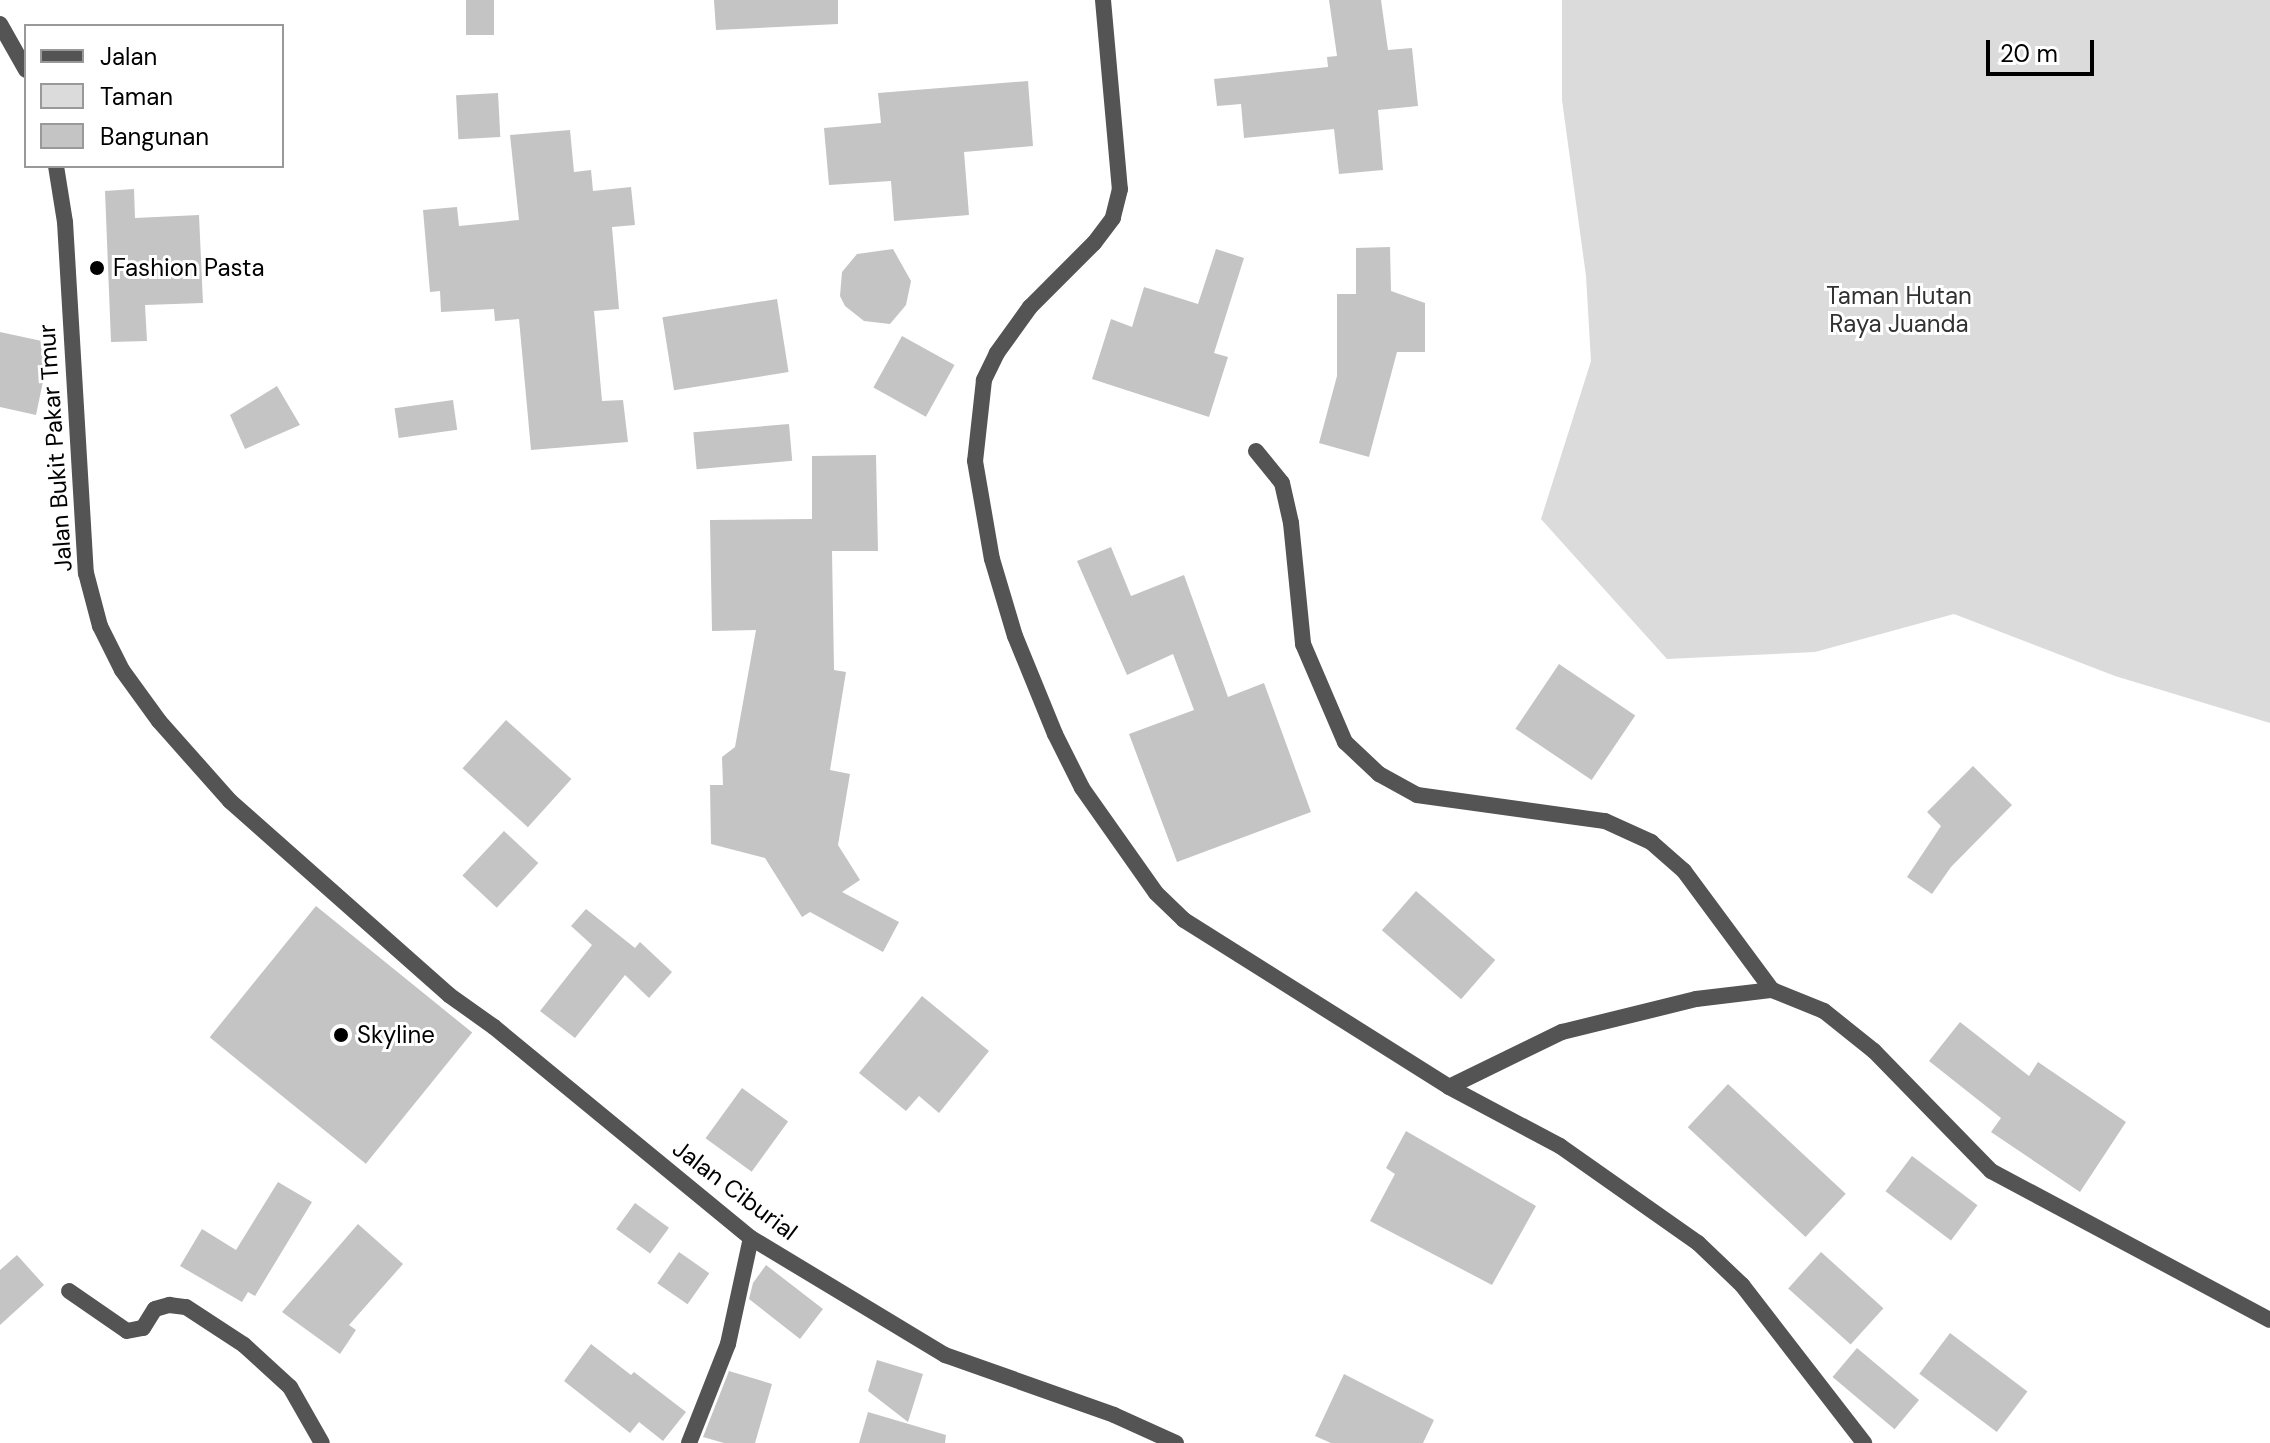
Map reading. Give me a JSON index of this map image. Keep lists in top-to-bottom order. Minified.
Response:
{"streets":{"street":["Jalan Bukit Pakar Tmur","Jalan Ciburial"]},"crossings":[["Jalan Bukit Pakar Tmur","Jalan Ciburial"]],"parks":["Taman Hutan Raya Juanda"],"places":["Fashion Pasta","Skyline"],"legend":["Jalan","Taman","Bangunan"],"scale_bar":"20 m"}
